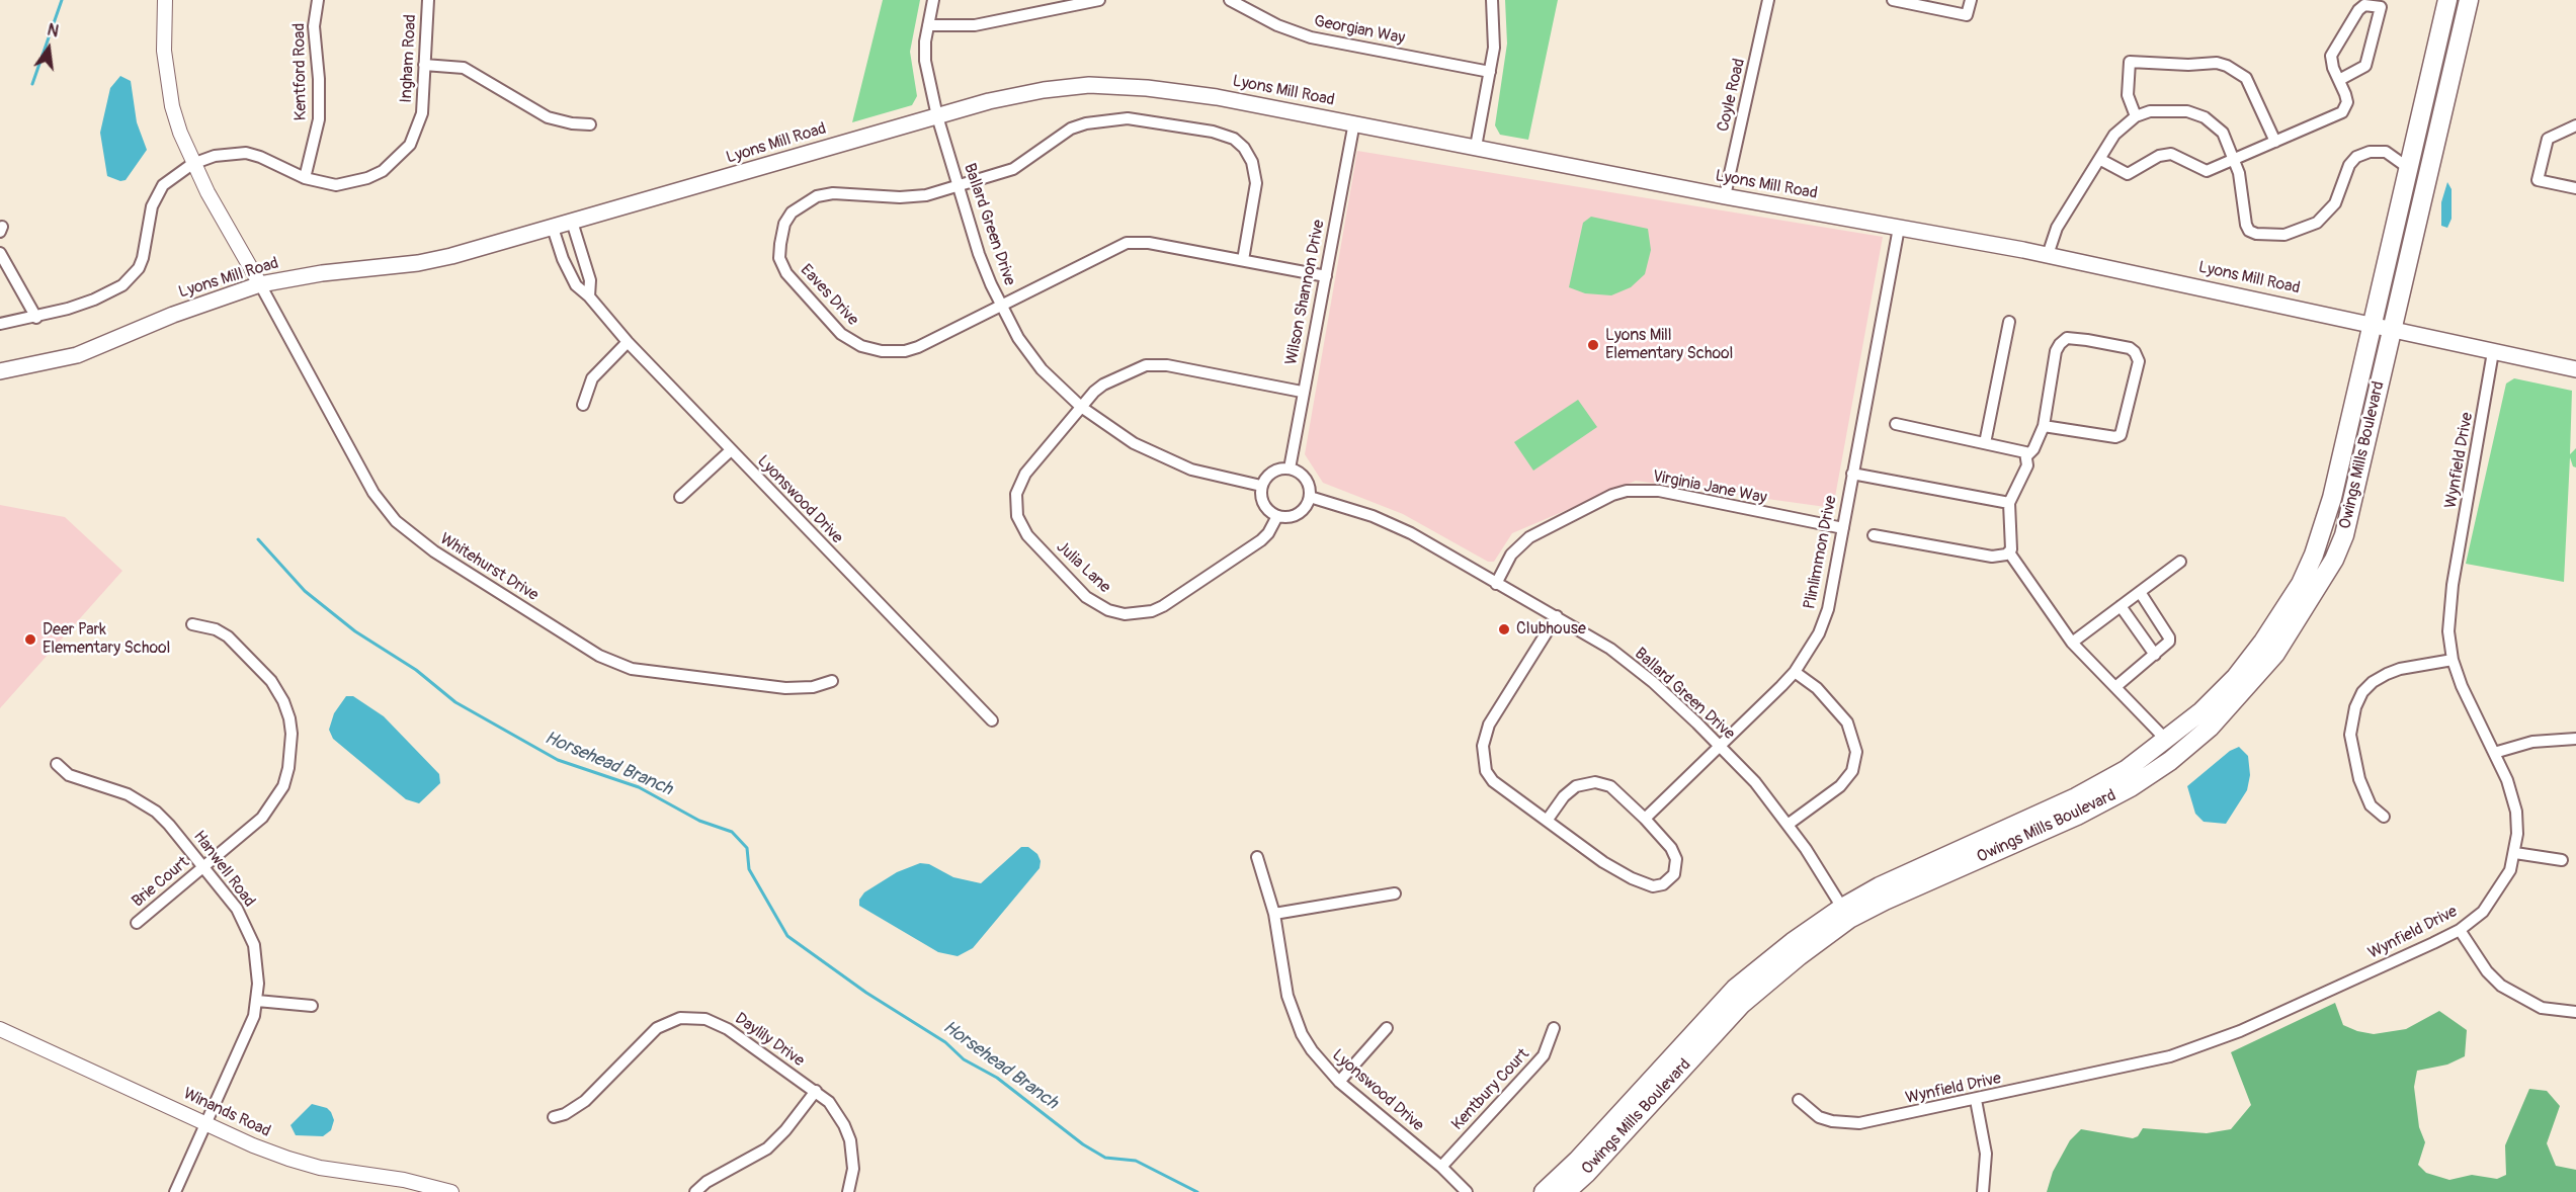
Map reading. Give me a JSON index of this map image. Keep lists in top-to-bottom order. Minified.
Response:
{"streets":{"main road":["Lyons Mill Road","Owings Mills Boulevard"],"street":["Georgian Way","Ingham Road","Kentford Road","Coyle Road","Ballard Green Drive","Wilson Shannon Drive","Eaves Drive","Wynfield Drive","Virginia Jane Way","Lyonswood Drive","Plinlimmon Drive","Whitehurst Drive","Julia Lane","Hanwell Road","Brie Court","Daylily Drive","Kentbury Court","Winands Road"]},"crossings":[["Ingham Road","Kentford Road"],["Lyons Mill Road","Coyle Road"],["Lyons Mill Road","Ballard Green Drive"],["Lyons Mill Road","Wilson Shannon Drive"],["Lyons Mill Road","Owings Mills Boulevard"],["Lyons Mill Road","Wynfield Drive"],["Lyons Mill Road","Lyonswood Drive"],["Lyons Mill Road","Plinlimmon Drive"],["Lyons Mill Road","Whitehurst Drive"],["Ballard Green Drive","Wilson Shannon Drive"],["Ballard Green Drive","Eaves Drive"],["Ballard Green Drive","Owings Mills Boulevard"],["Ballard Green Drive","Virginia Jane Way"],["Ballard Green Drive","Plinlimmon Drive"],["Ballard Green Drive","Julia Lane"],["Wilson Shannon Drive","Eaves Drive"],["Wilson Shannon Drive","Julia Lane"],["Virginia Jane Way","Plinlimmon Drive"],["Lyonswood Drive","Kentbury Court"],["Hanwell Road","Brie Court"],["Hanwell Road","Winands Road"]],"water":["Horsehead Branch"],"places":["Lyons Mill Elementary School","Clubhouse","Deer Park Elementary School"],"north":"top"}
